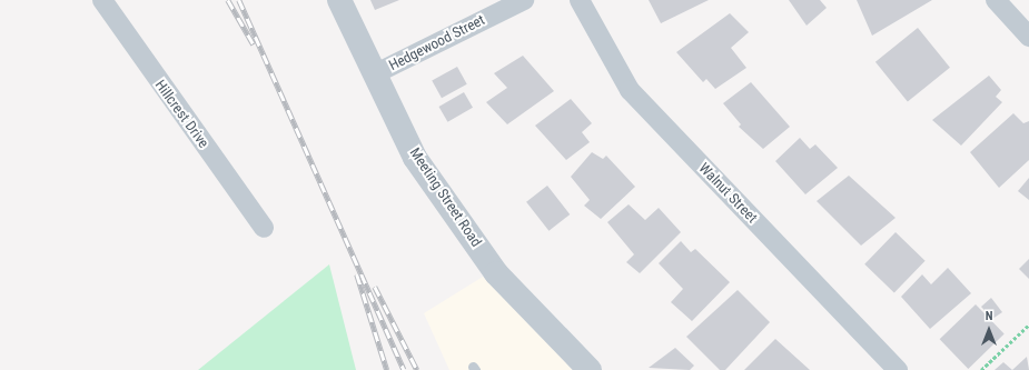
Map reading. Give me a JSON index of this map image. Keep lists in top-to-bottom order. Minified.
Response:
{"streets":{"street":["Hedgewood Street","Hillcrest Drive","Walnut Street","Meeting Street Road"]},"crossings":[["Hedgewood Street","Meeting Street Road"]],"north":"top"}
